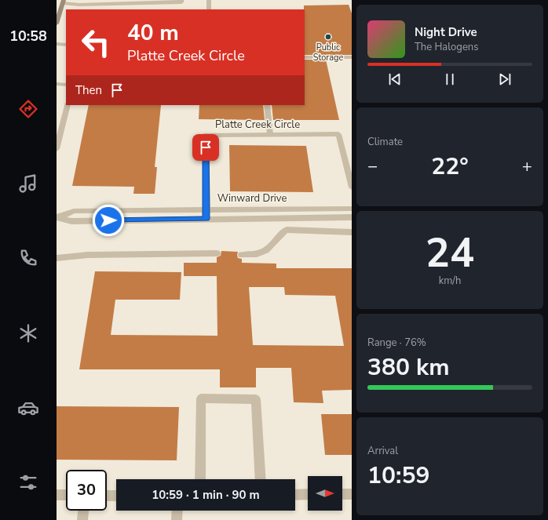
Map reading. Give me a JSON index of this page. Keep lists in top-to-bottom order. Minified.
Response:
{"streets":{"street":["Platte Creek Circle","Winward Drive"]},"crossings":[["Platte Creek Circle","Winward Drive"]],"places":["Public Storage"],"north":"right","page":{"tabs":"10:58","turn":["40 m","Platte Creek Circle"],"song":["Night Drive","The Halogens"],"then":"Then","tile":["Climate",["24","km/h"],["Range · 76%","380 km"],["Arrival","10:59"]],"heat":["−","22°","+"],"limit":"30","trip":"10:59 · 1 min · 90 m"}}
